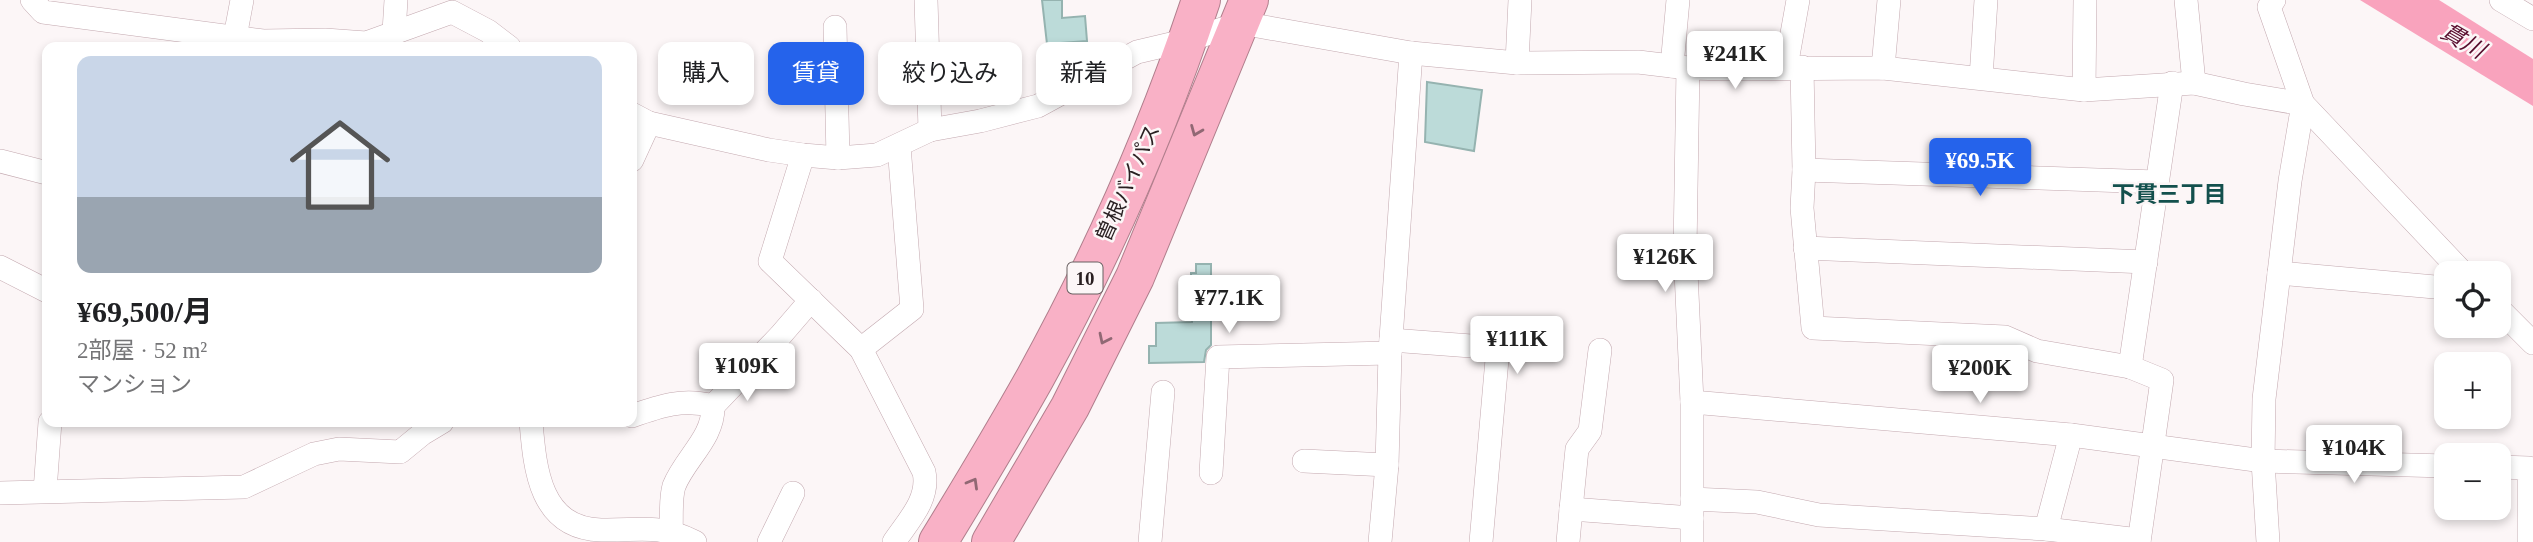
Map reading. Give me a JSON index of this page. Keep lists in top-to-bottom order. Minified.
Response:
{"streets":{"highway":["曽根バイパス","10"]},"districts":["下貫三丁目"],"water":["貫川"],"page":{"price":["¥241K","¥69.5K","¥126K","¥77.1K","¥111K","¥109K","¥200K","¥104K"],"chip":["購入","賃貸","絞り込み","新着"],"list":[{"name":"¥69,500/月","note":"2部屋 · 52 m² · マンション"}],"map_buttons":["+","−"]}}
